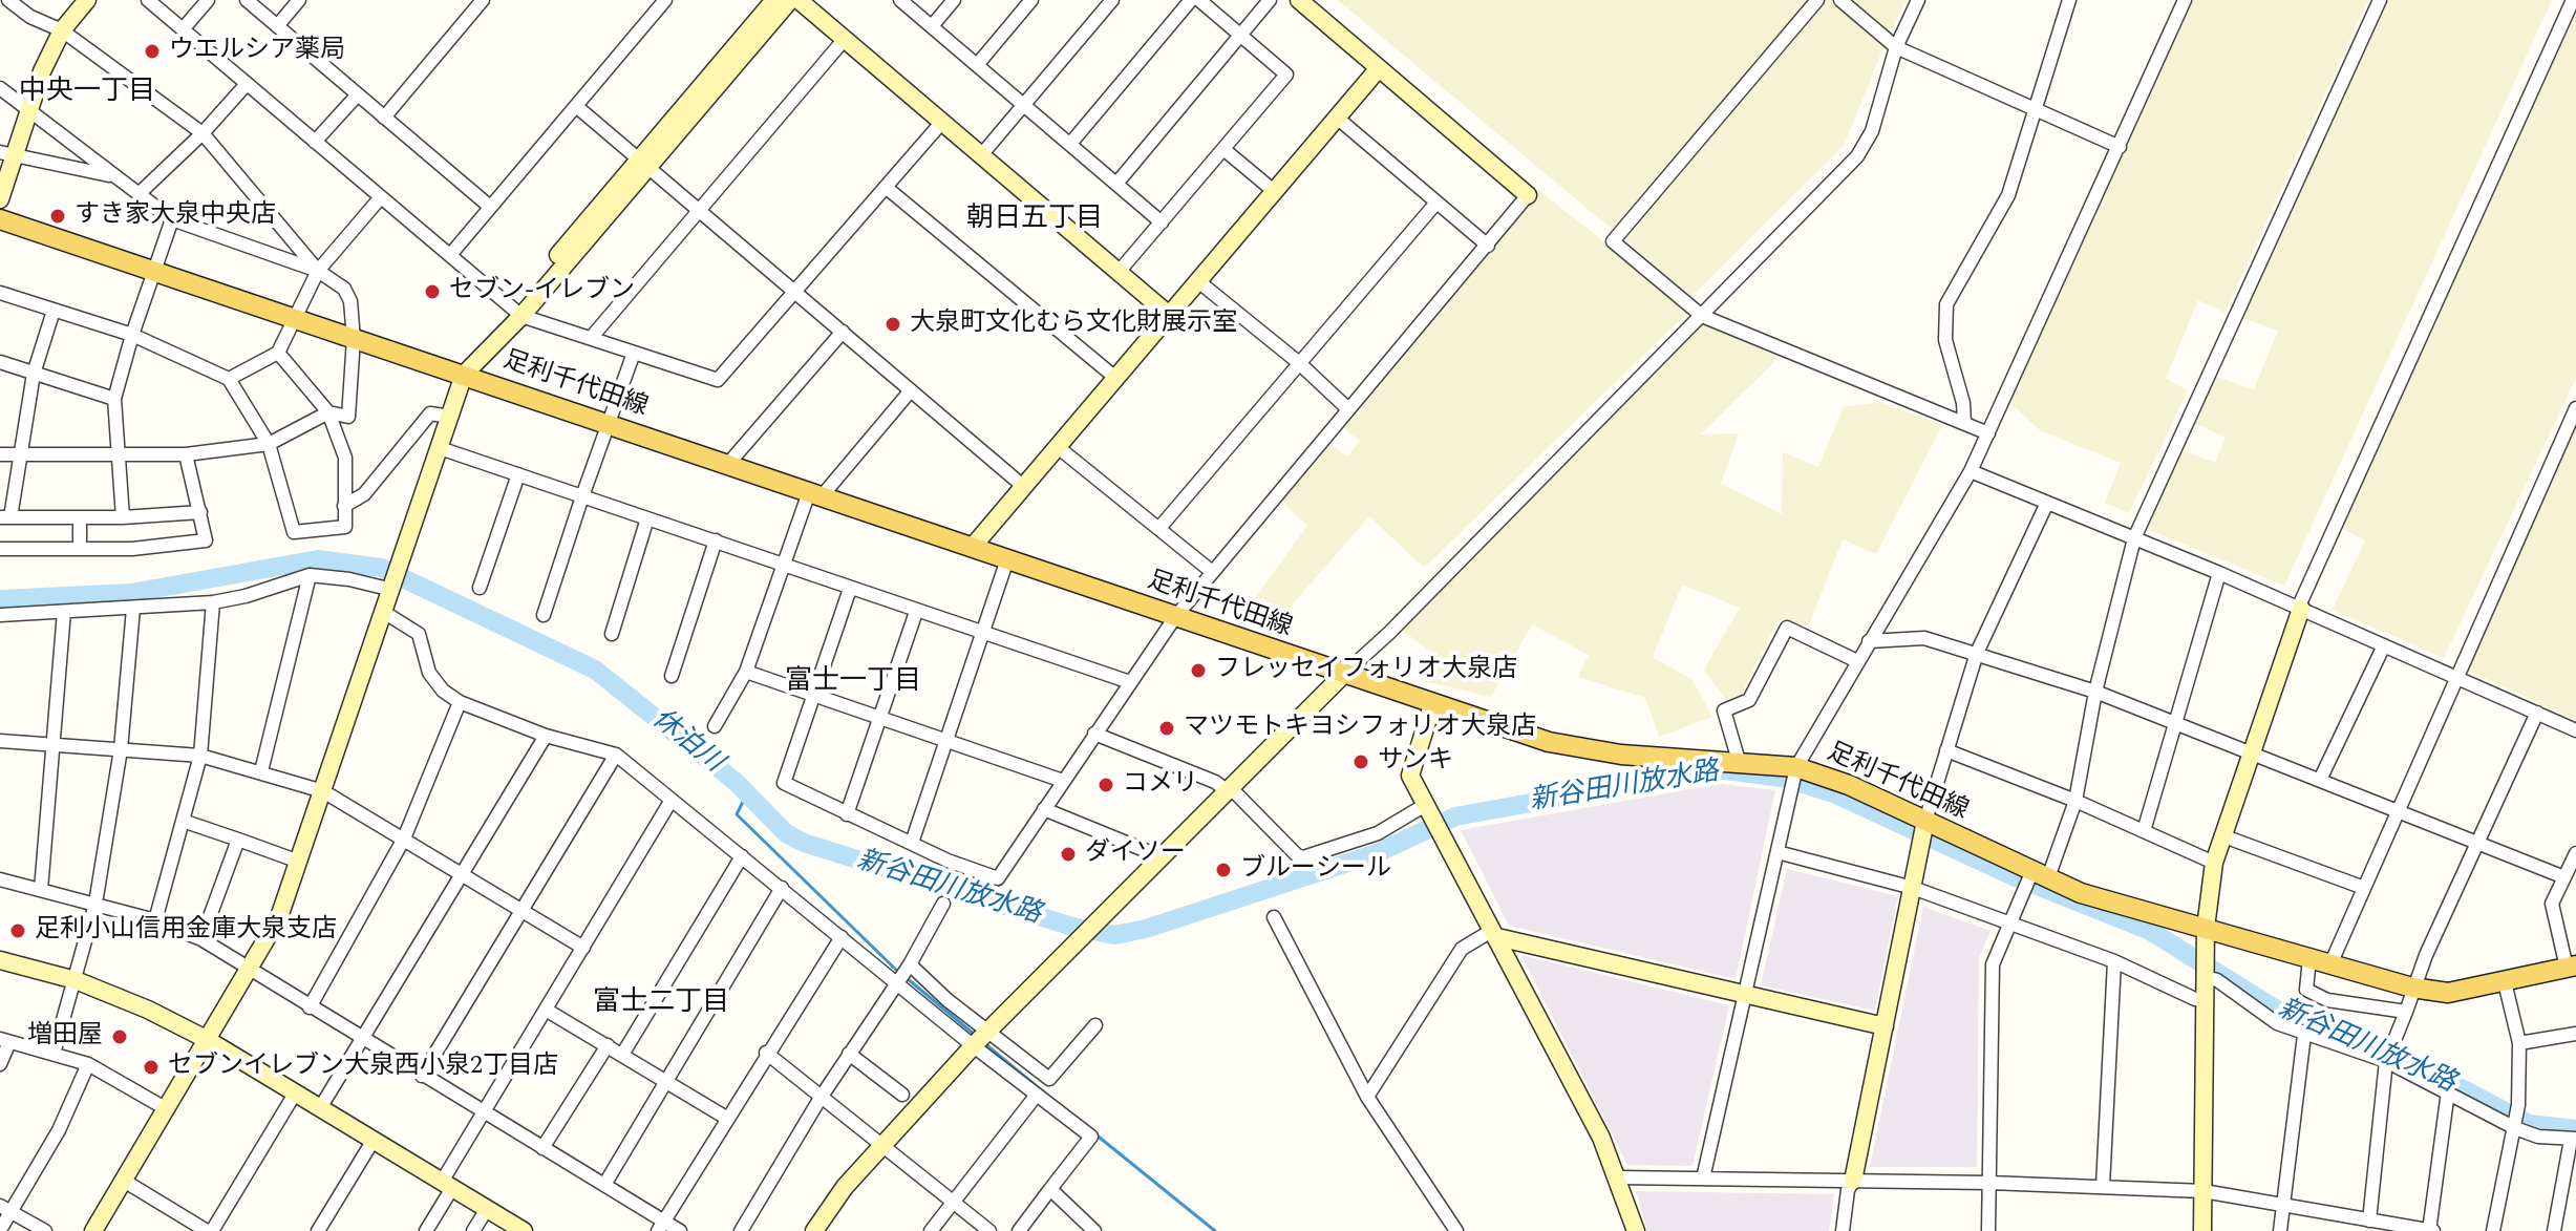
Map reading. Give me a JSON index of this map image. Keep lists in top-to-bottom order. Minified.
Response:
{"streets":{"main road":["足利千代田線"]},"districts":["中央一丁目","朝日五丁目","富士一丁目","富士二丁目"],"water":["休泊川","新谷田川放水路"],"places":["ウエルシア薬局","すき家大泉中央店","セブン-イレブン","大泉町文化むら文化財展示室","フレッセイフォリオ大泉店","マツモトキヨシフォリオ大泉店","サンキ","コメリ","ダイソー","ブルーシール","足利小山信用金庫大泉支店","増田屋","セブンイレブン大泉西小泉2丁目店"]}
